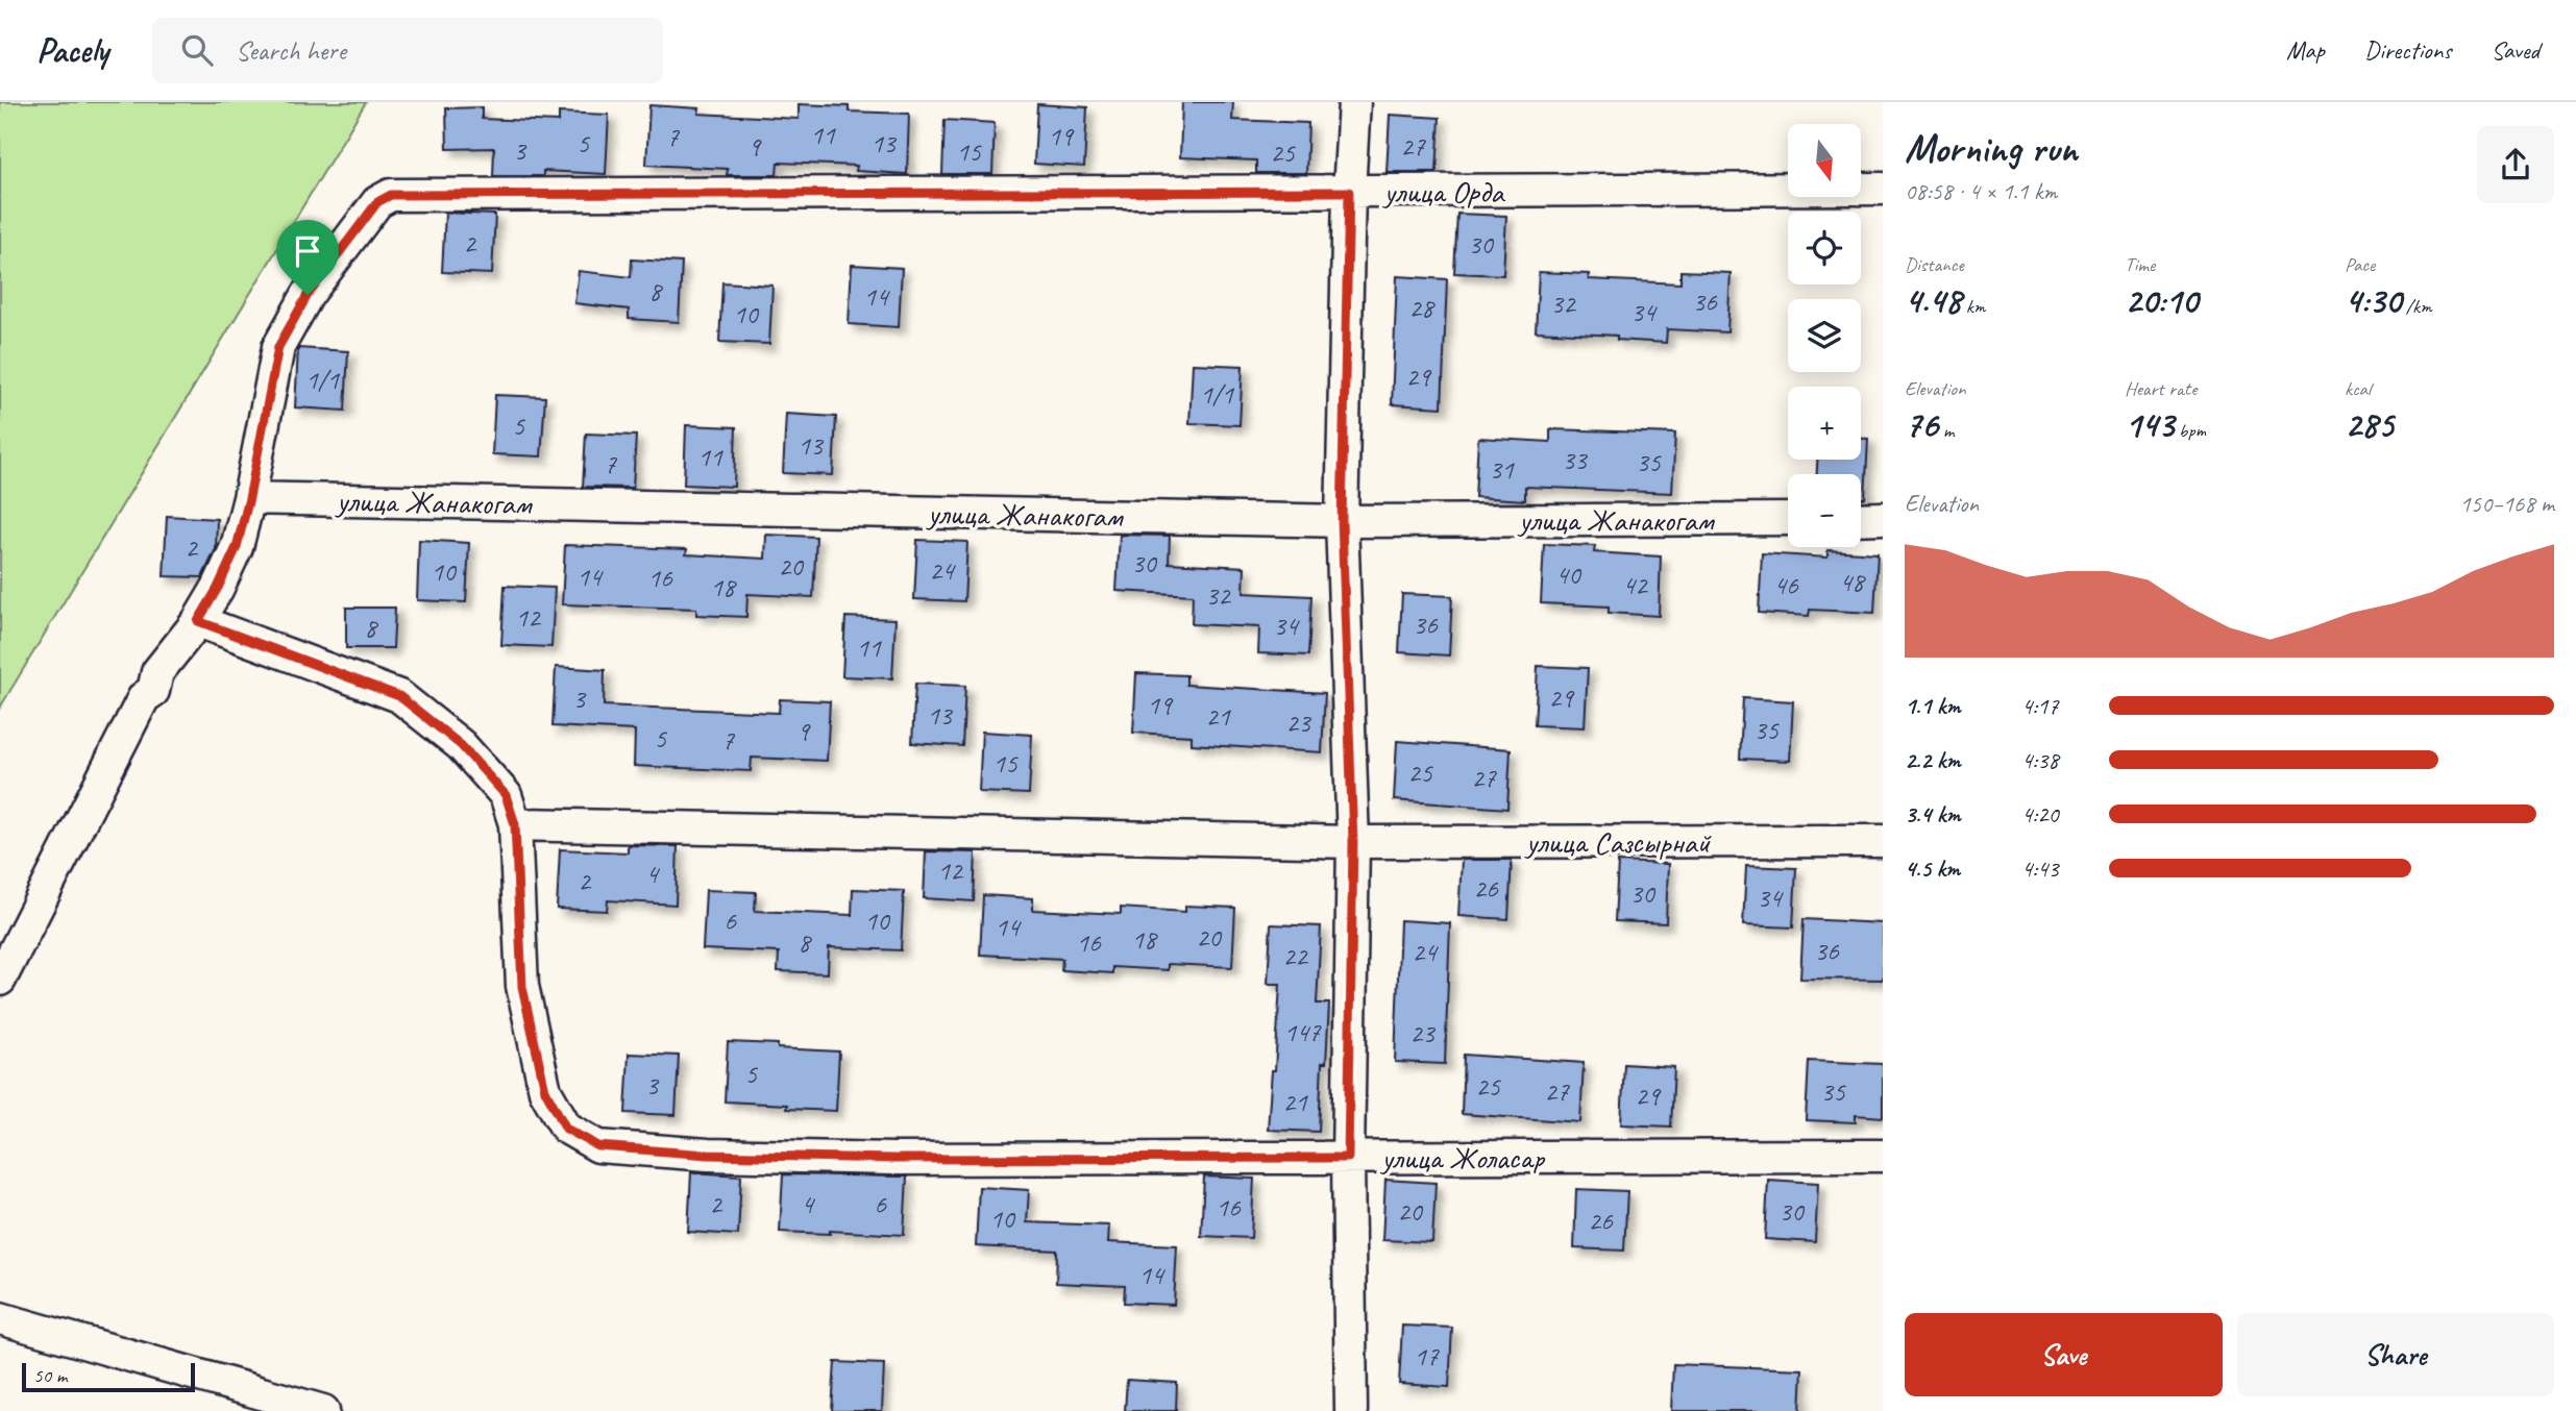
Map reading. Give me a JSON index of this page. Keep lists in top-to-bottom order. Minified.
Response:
{"streets":{"street":["улица Орда","улица Жанакогам","улица Сазсырнай","улица Жоласар"]},"crossings":[["улица Орда","улица Жанакогам"],["улица Сазсырнай","улица Жоласар"]],"house_numbers":["11","19","7","5","13","9","27","3","15","25","2","30","8","14","36","32","28","34","10","29","1/1","1/1","5","13","11","33","35","7","31","2","30","20","24","10","40","14","16","48","42","46","18","32","12","36","34","8","11","29","3","19","13","21","23","35","9","5","7","15","25","27","12","4","2","26","30","34","6","10","14","20","18","8","16","36","24","22","147","23","5","3","25","27","35","29","21","2","4","6","16","20","30","10","26","14","17"],"scale_bar":"50 m","north":"bottom","page":{"header":"Pacely","search":"Search here","nav":["Map","Directions","Saved"],"heading":["Morning run","08:58 · 4 × 1.1 km"],"map_buttons":["+","−"],"stats":[["Distance","4.48 km"],["Time","20:10"],["Pace","4:30 /km"],["Elevation","76 m"],["Heart rate","143 bpm"],["kcal","285"]],"chart":["Elevation","150–168 m"],"list":[{"name":"1.1 km","note":"4:17"},{"name":"2.2 km","note":"4:38"},{"name":"3.4 km","note":"4:20"},{"name":"4.5 km","note":"4:43"}],"buttons":["Save","Share"],"scale":"50 m"}}
